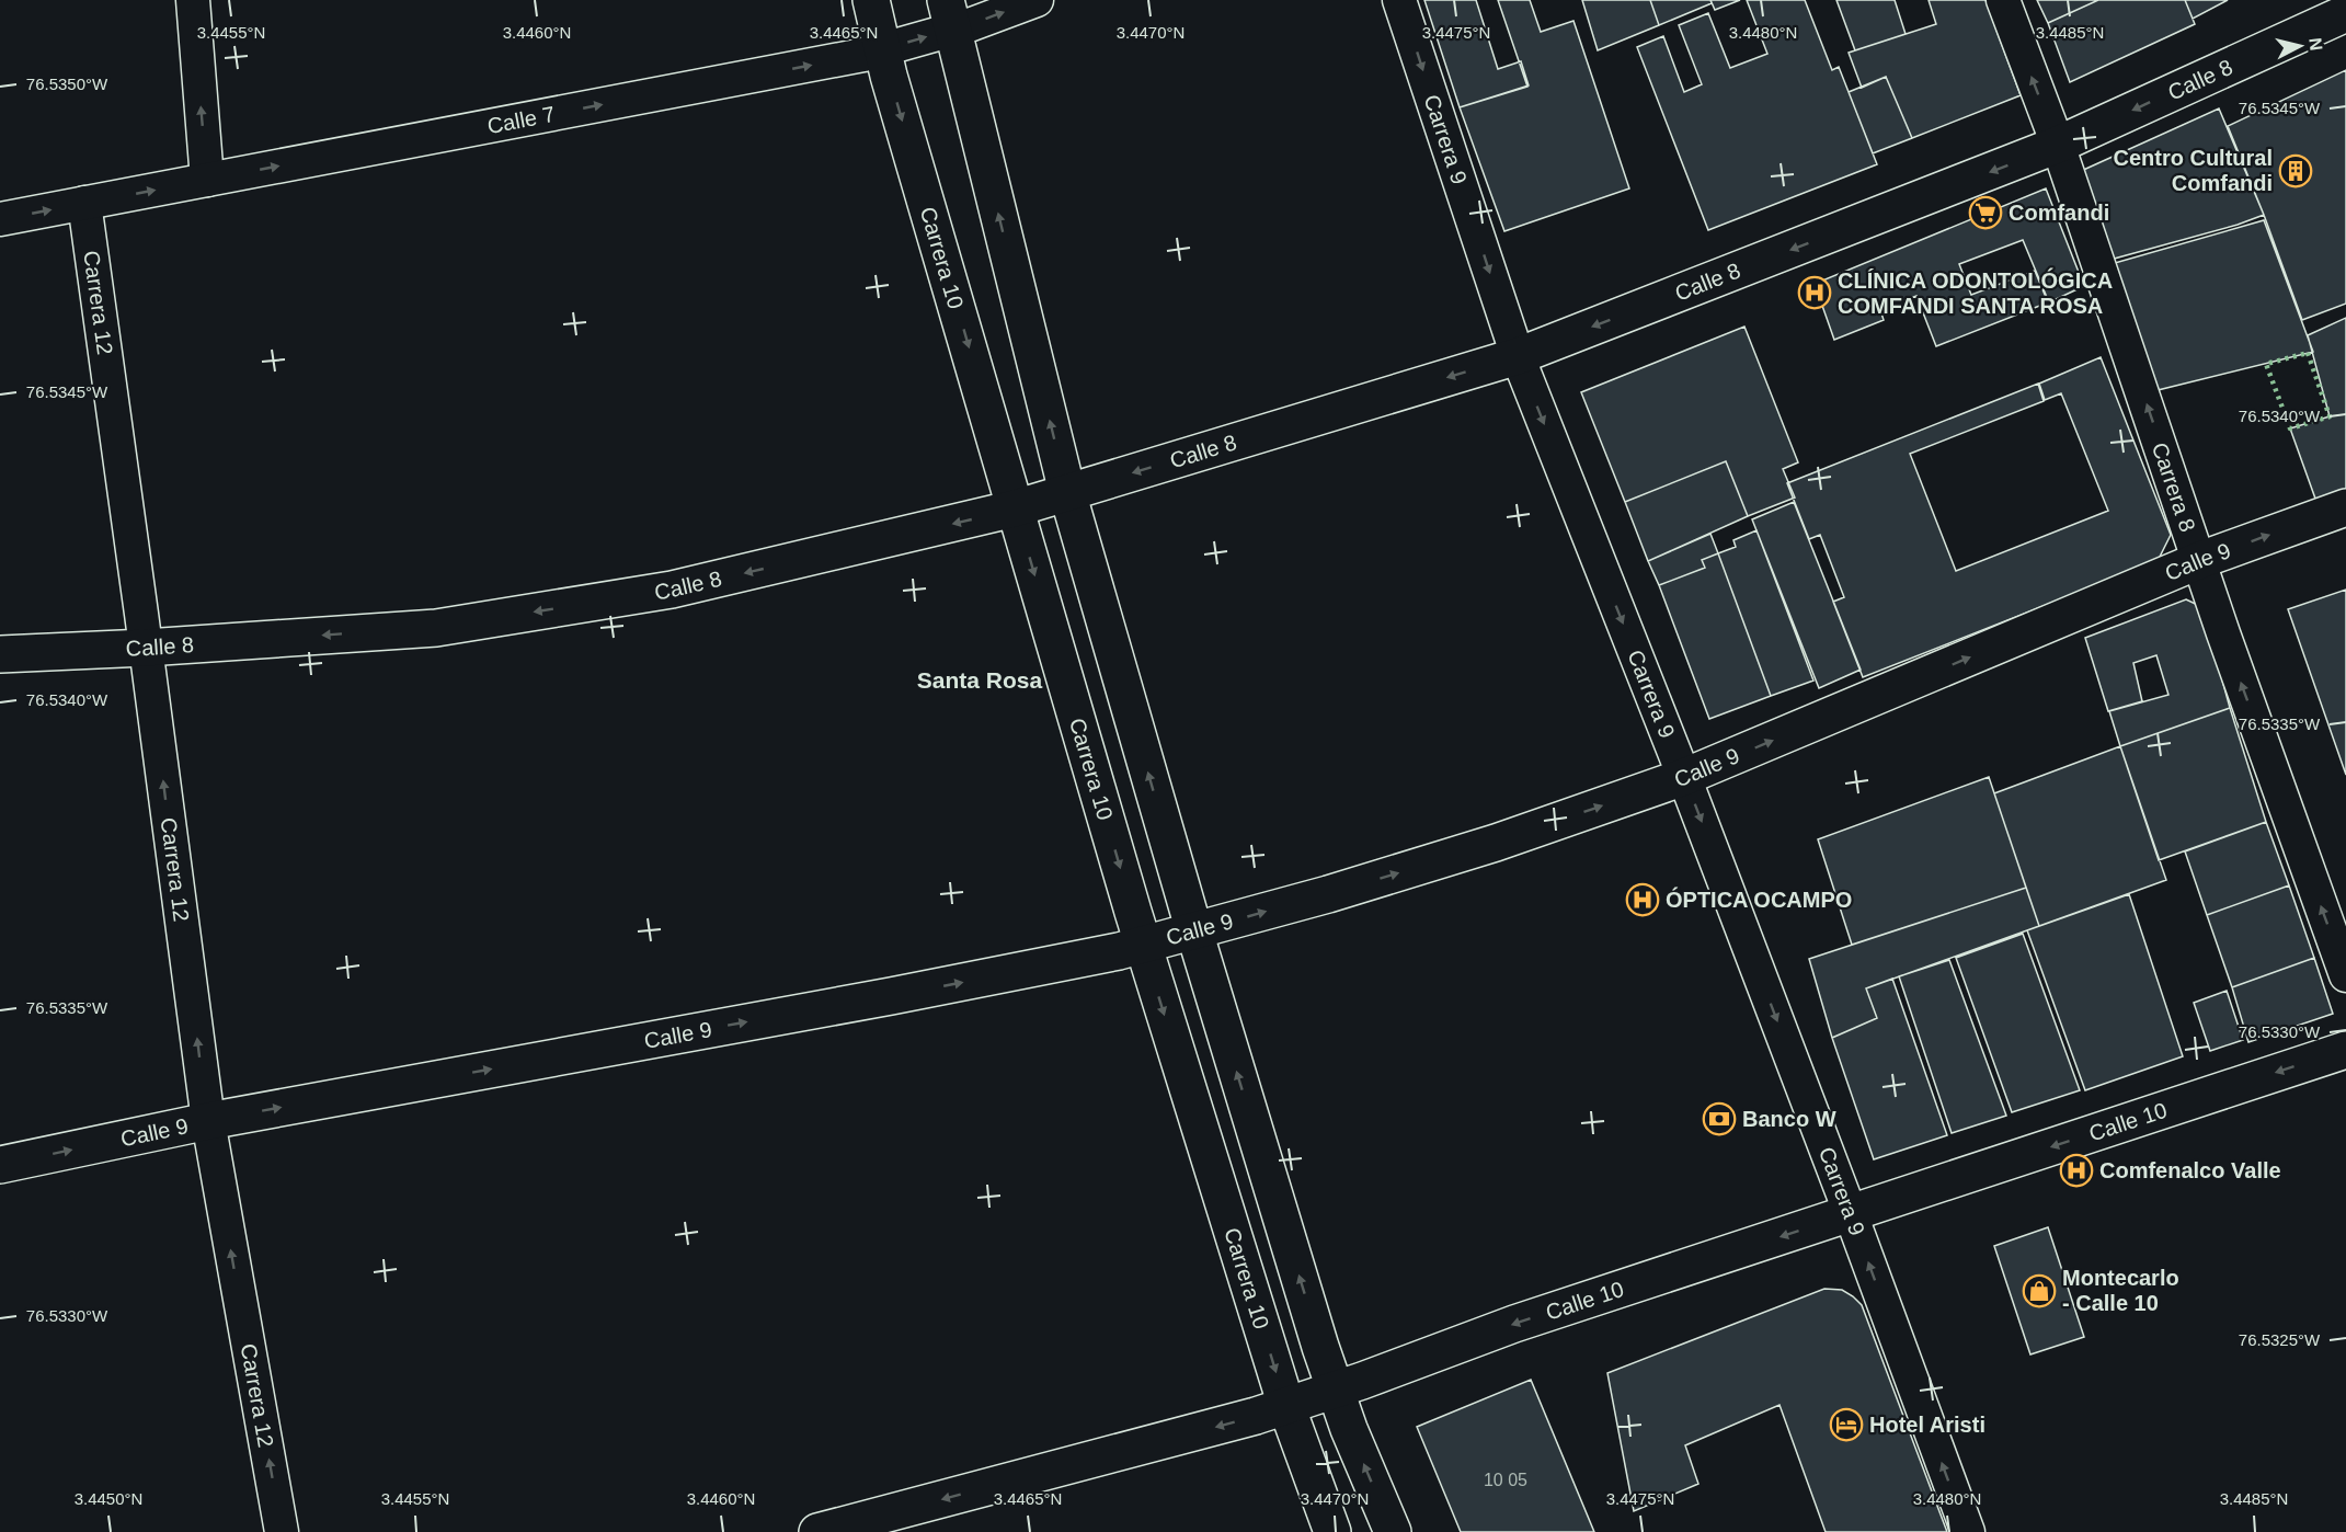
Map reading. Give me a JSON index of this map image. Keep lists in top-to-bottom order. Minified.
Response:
{"streets":{"main road":["Calle 8","Carrera 10","Calle 9","Calle 10"],"street":["Calle 7","Carrera 9","Carrera 12","Carrera 8"]},"crossings":[["Calle 8","Carrera 9"],["Calle 8","Carrera 10"],["Calle 8","Carrera 12"],["Calle 8","Carrera 8"],["Calle 7","Carrera 10"],["Calle 7","Carrera 12"],["Carrera 9","Calle 9"],["Carrera 9","Calle 10"],["Carrera 10","Calle 9"],["Carrera 10","Calle 10"],["Carrera 12","Calle 9"],["Carrera 8","Calle 9"]],"one_way":["Calle 8","Calle 7","Carrera 12","Carrera 8","Calle 9","Calle 10"],"districts":["Santa Rosa"],"places":{"building":["Centro Cultural Comfandi"],"supermarket":["Comfandi"],"hospital":["CLÍNICA ODONTOLÓGICA COMFANDI SANTA ROSA","ÓPTICA OCAMPO","Comfenalco Valle"],"bank":["Banco W"],"shop":["Montecarlo - Calle 10"],"hotel":["Hotel Aristi"]},"house_numbers":["10 05"],"north":"right","coordinates":["3.4455°N","3.4460°N","3.4465°N","3.4470°N","3.4475°N","3.4480°N","3.4485°N","76.5350°W","76.5345°W","76.5340°W","76.5335°W","76.5330°W","76.5325°W","3.4450°N"]}
